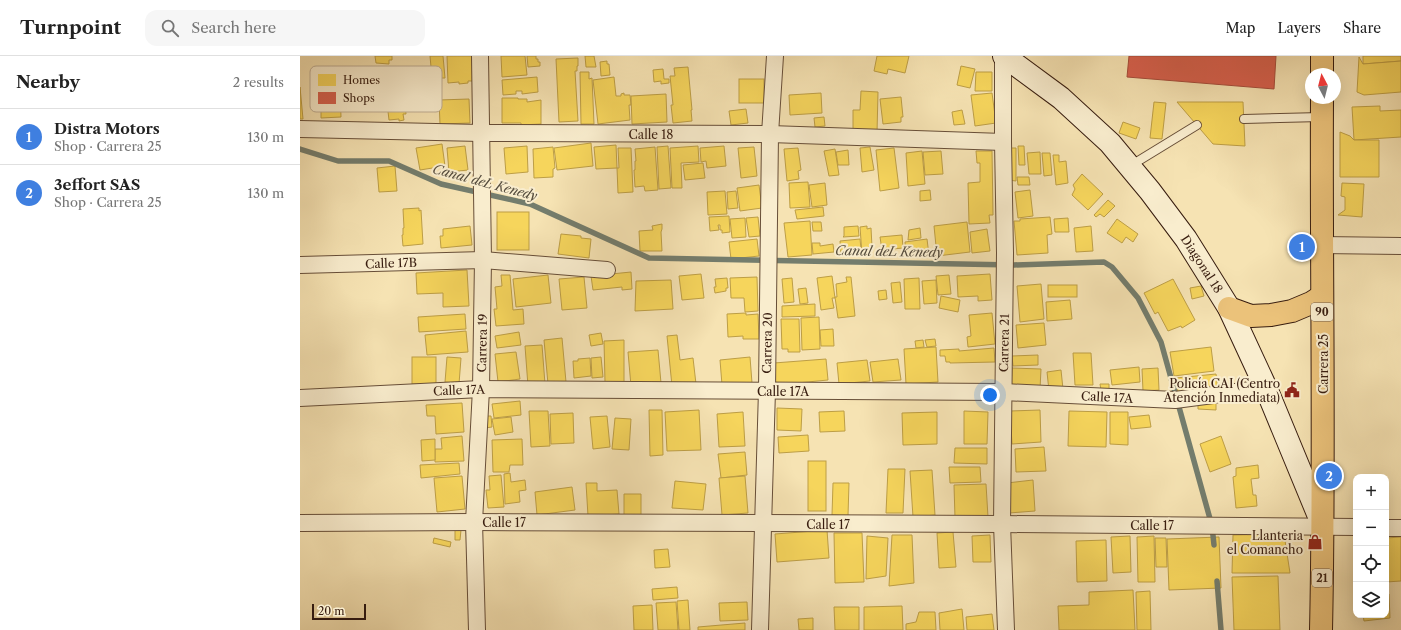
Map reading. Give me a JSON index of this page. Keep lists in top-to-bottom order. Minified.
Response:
{"streets":{"main road":["Diagonal 18","90","Carrera 25","21"],"street":["Calle 18","Calle 17B","Carrera 19","Carrera 20","Carrera 21","Calle 17A","Calle 17"]},"crossings":[["Calle 18","Carrera 19"],["Calle 18","Carrera 20"],["Calle 18","Carrera 21"],["Calle 17B","Carrera 19"],["Diagonal 18","Carrera 21"],["Diagonal 18","Carrera 25"],["Diagonal 18","Calle 17A"],["Diagonal 18","Calle 17"],["Carrera 19","Calle 17A"],["Carrera 19","Calle 17"],["Carrera 20","Calle 17A"],["Carrera 20","Calle 17"],["Carrera 21","Calle 17A"],["Carrera 21","Calle 17"],["Carrera 25","Calle 17"]],"water":["Canal deL Kenedy"],"places":{"public building":["Policía CAI (Centro Atención Inmediata)"],"shop":["Llanteria el Comancho"]},"legend":["Homes","Shops"],"scale_bar":"20 m","north":"top","page":{"header":"Turnpoint","search":"Search here","nav":["Map","Layers","Share"],"heading":["Nearby","2 results"],"list":[{"mark":"1","name":"Distra Motors","note":"Shop · Carrera 25","value":"130 m"},{"mark":"2","name":"3effort SAS","note":"Shop · Carrera 25","value":"130 m"}],"pins":["1","2"],"map_buttons":["+","−"],"scale":"20 m"}}
